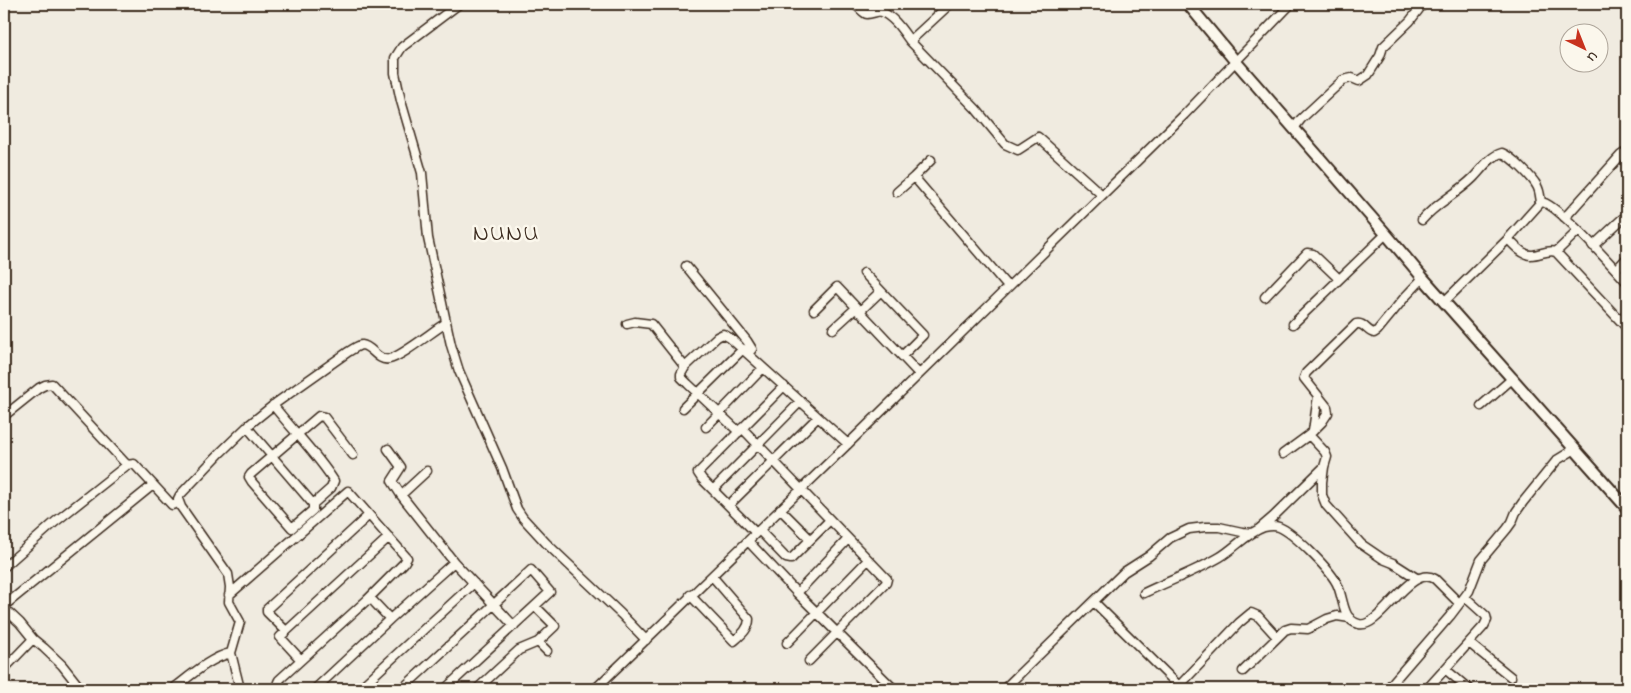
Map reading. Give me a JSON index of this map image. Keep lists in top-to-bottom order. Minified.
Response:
{"districts":["NUNU"],"north":"bottom right"}
